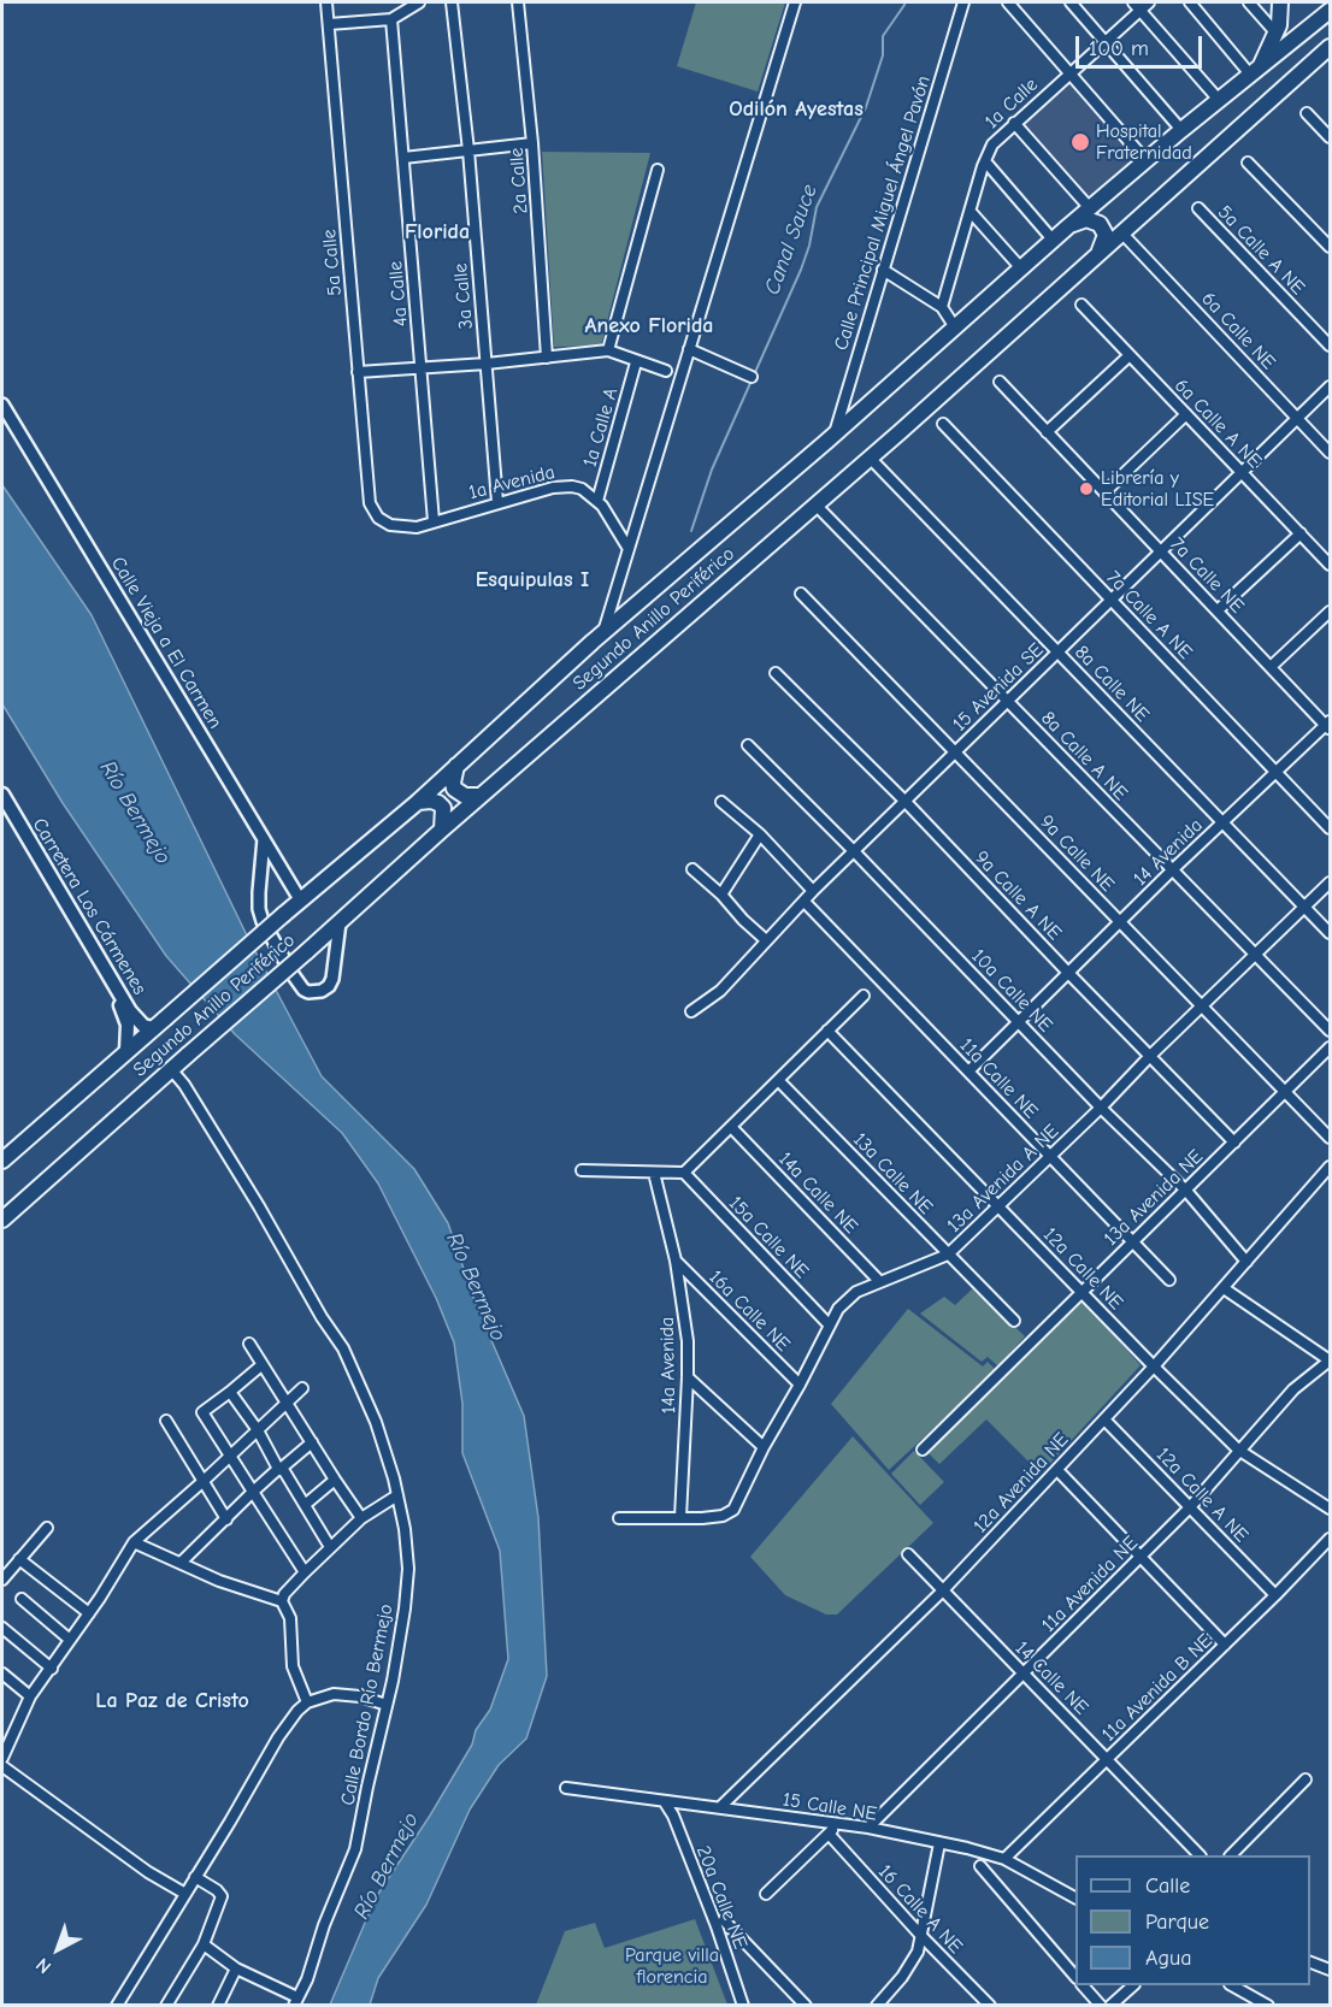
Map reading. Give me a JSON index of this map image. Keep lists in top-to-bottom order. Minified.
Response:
{"streets":{"main road":["Segundo Anillo Periférico","Carretera Los Cármenes"],"street":["1a Calle","2a Calle","Calle Principal Miguel Ángel Pavón","5a Calle A NE","5a Calle","4a Calle","3a Calle","6a Calle NE","6a Calle A NE","1a Calle A","1a Avenida","7a Calle NE","7a Calle A NE","Calle Vieja a El Carmen","8a Calle NE","15 Avenida SE","8a Calle A NE","14 Avenida","9a Calle NE","9a Calle A NE","10a Calle NE","11a Calle NE","13a Calle NE","13a Avenida A NE","14a Calle NE","13a Avenida NE","15a Calle NE","12a Calle NE","16a Calle NE","14a Avenida","12a Avenida NE","12a Calle A NE","11a Avenida NE","14 Calle NE","11a Avenida B NE","Calle Bordo Río Bermejo","15 Calle NE","20a Calle NE","16 Calle A NE"]},"crossings":[["Calle Principal Miguel Ángel Pavón","Segundo Anillo Periférico"],["5a Calle","1a Avenida"],["4a Calle","1a Avenida"],["3a Calle","1a Avenida"],["6a Calle NE","Segundo Anillo Periférico"],["6a Calle NE","15 Avenida SE"],["6a Calle A NE","15 Avenida SE"],["1a Calle A","1a Avenida"],["7a Calle NE","15 Avenida SE"],["7a Calle NE","14 Avenida"],["7a Calle A NE","15 Avenida SE"],["7a Calle A NE","14 Avenida"],["Segundo Anillo Periférico","Calle Vieja a El Carmen"],["Segundo Anillo Periférico","8a Calle NE"],["Segundo Anillo Periférico","8a Calle A NE"],["Segundo Anillo Periférico","Carretera Los Cármenes"],["Segundo Anillo Periférico","Calle Bordo Río Bermejo"],["8a Calle NE","15 Avenida SE"],["8a Calle NE","14 Avenida"],["8a Calle NE","13a Avenida A NE"],["15 Avenida SE","8a Calle A NE"],["15 Avenida SE","9a Calle NE"],["15 Avenida SE","9a Calle A NE"],["15 Avenida SE","10a Calle NE"],["15 Avenida SE","11a Calle NE"],["8a Calle A NE","14 Avenida"],["8a Calle A NE","13a Avenida A NE"],["14 Avenida","9a Calle NE"],["14 Avenida","9a Calle A NE"],["14 Avenida","10a Calle NE"],["14 Avenida","11a Calle NE"],["9a Calle NE","13a Avenida A NE"],["9a Calle NE","13a Avenida NE"],["9a Calle A NE","13a Avenida A NE"],["9a Calle A NE","13a Avenida NE"],["10a Calle NE","13a Avenida A NE"],["10a Calle NE","13a Avenida NE"],["10a Calle NE","12a Avenida NE"],["11a Calle NE","13a Avenida A NE"],["11a Calle NE","13a Avenida NE"],["13a Calle NE","13a Avenida A NE"],["13a Avenida A NE","14a Calle NE"],["13a Avenida A NE","15a Calle NE"],["13a Avenida A NE","12a Calle NE"],["13a Avenida A NE","16a Calle NE"],["13a Avenida A NE","14a Avenida"],["13a Avenida NE","12a Calle NE"],["12a Calle NE","12a Avenida NE"],["12a Calle NE","11a Avenida NE"],["16a Calle NE","14a Avenida"],["12a Avenida NE","12a Calle A NE"],["12a Avenida NE","14 Calle NE"],["12a Avenida NE","15 Calle NE"],["12a Calle A NE","11a Avenida NE"],["12a Calle A NE","11a Avenida B NE"],["11a Avenida NE","14 Calle NE"],["11a Avenida NE","15 Calle NE"],["14 Calle NE","11a Avenida B NE"],["11a Avenida B NE","15 Calle NE"],["15 Calle NE","20a Calle NE"]],"districts":["Odilón Ayestas","Florida","Anexo Florida","Esquipulas I","La Paz de Cristo"],"water":["Canal Sauce","Río Bermejo"],"parks":["Parque villa florencia"],"places":["Hospital Fraternidad","Librería y Editorial LISE"],"legend":["Calle","Parque","Agua"],"scale_bar":"100 m","north":"bottom left"}
